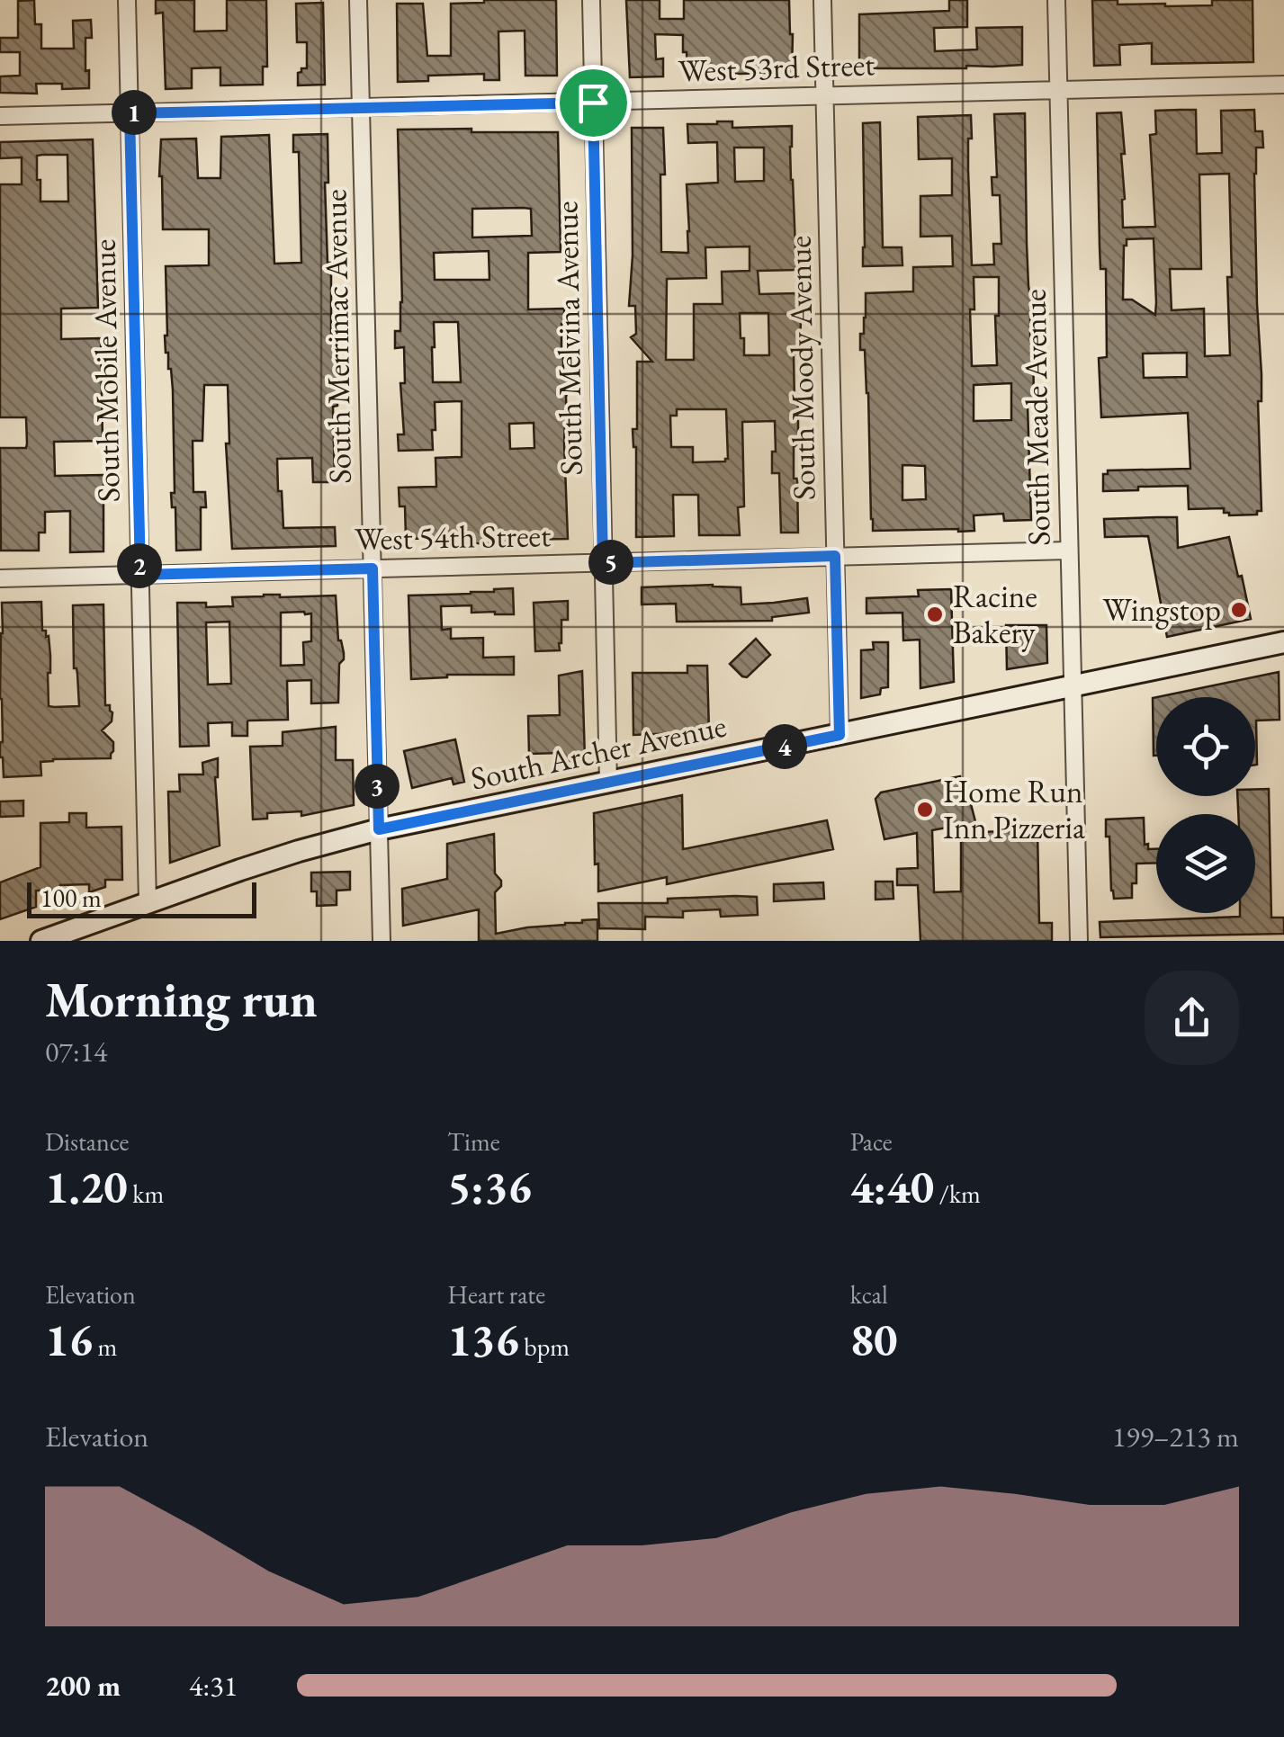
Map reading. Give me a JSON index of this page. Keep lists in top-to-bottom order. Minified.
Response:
{"streets":{"main road":["South Archer Avenue"],"street":["West 53rd Street","South Merrimac Avenue","South Melvina Avenue","South Moody Avenue","South Mobile Avenue","South Meade Avenue","West 54th Street"]},"crossings":[["West 53rd Street","South Merrimac Avenue"],["West 53rd Street","South Melvina Avenue"],["West 53rd Street","South Moody Avenue"],["West 53rd Street","South Mobile Avenue"],["West 53rd Street","South Meade Avenue"],["South Merrimac Avenue","West 54th Street"],["South Merrimac Avenue","South Archer Avenue"],["South Melvina Avenue","West 54th Street"],["South Melvina Avenue","South Archer Avenue"],["South Moody Avenue","West 54th Street"],["South Moody Avenue","South Archer Avenue"],["South Mobile Avenue","West 54th Street"],["South Mobile Avenue","South Archer Avenue"],["South Meade Avenue","West 54th Street"],["South Meade Avenue","South Archer Avenue"]],"places":["Wingstop","Racine Bakery","Home Run Inn Pizzeria"],"scale_bar":"100 m","page":{"pins":["1","5","2","4","3"],"scale":"100 m","heading":["Morning run","07:14"],"stats":[["Distance","1.20 km"],["Time","5:36"],["Pace","4:40 /km"],["Elevation","16 m"],["Heart rate","136 bpm"],["kcal","80"]],"chart":["Elevation","199–213 m"],"list":[{"name":"200 m","note":"4:31"}]}}
